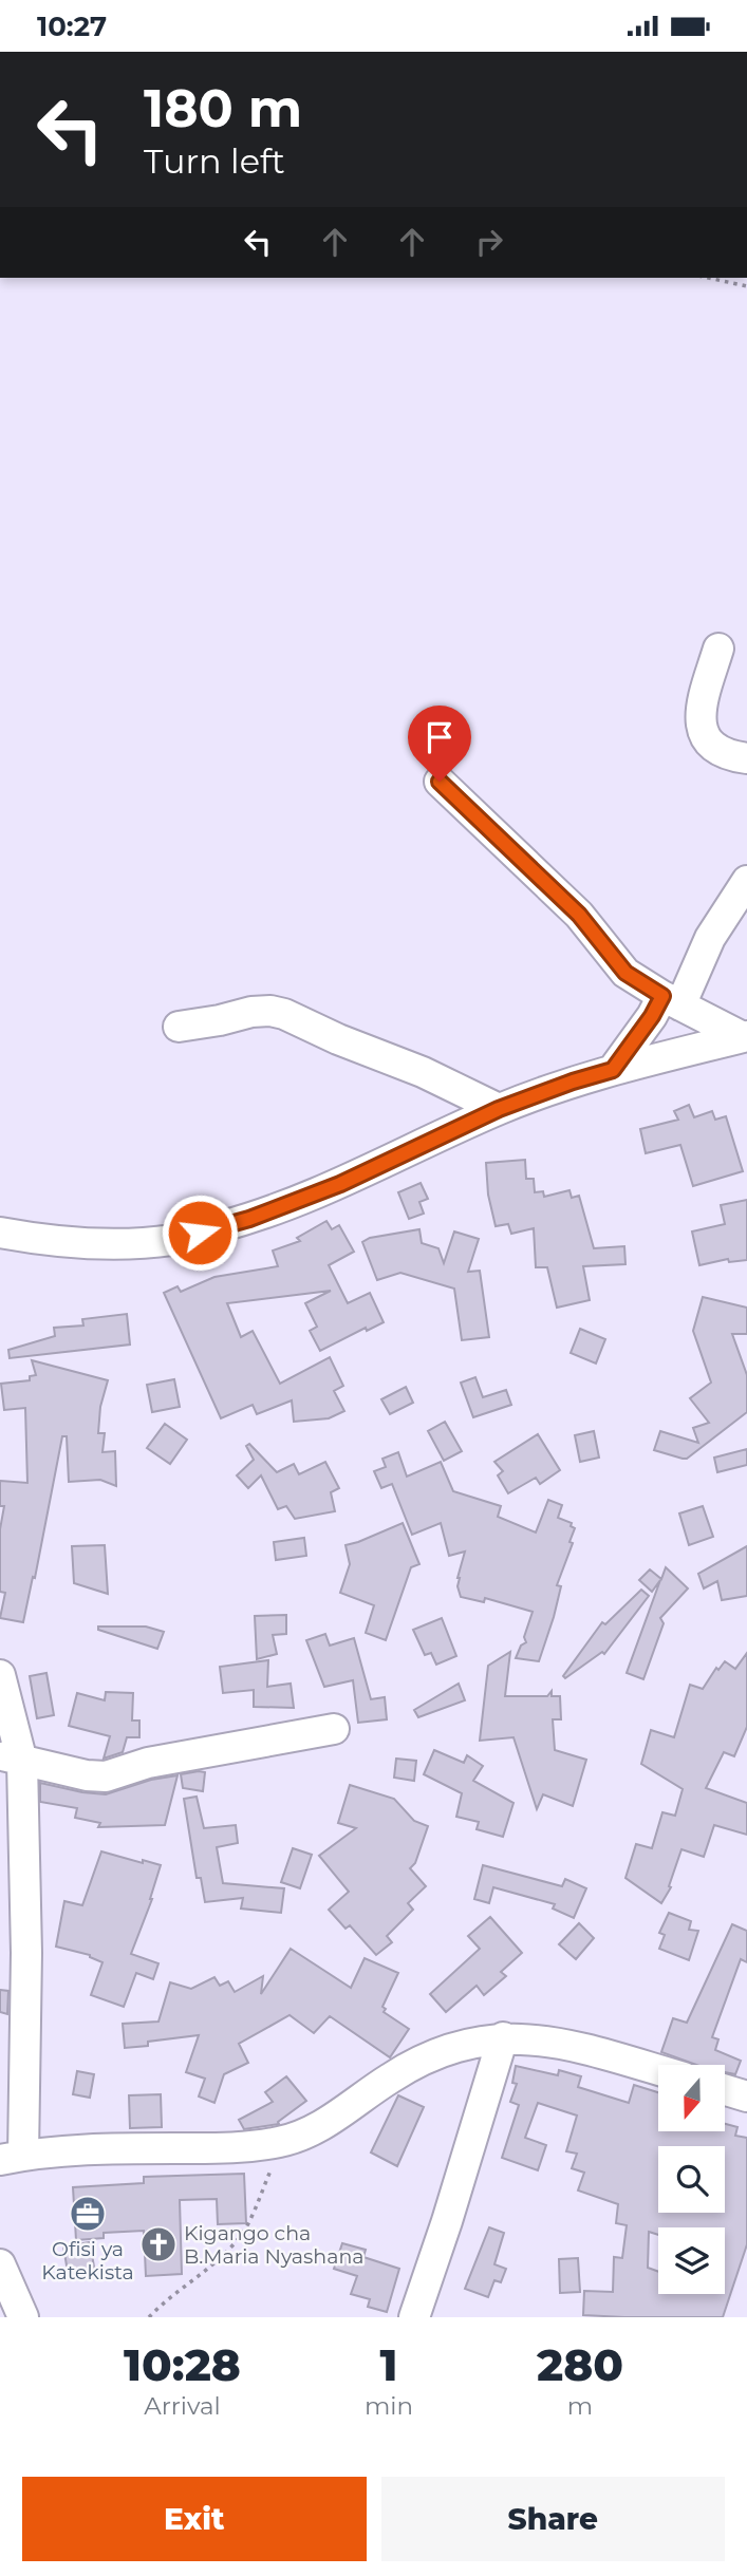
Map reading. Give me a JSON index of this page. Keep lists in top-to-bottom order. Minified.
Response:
{"places":{"office":["Ofisi ya Katekista"],"church":["Kigango cha B.Maria Nyashana"]},"north":"bottom","page":{"status":"10:27","turn":["180 m","Turn left"],"eta":["10:28","Arrival","1","min","280","m"],"buttons":["Exit","Share"]}}
